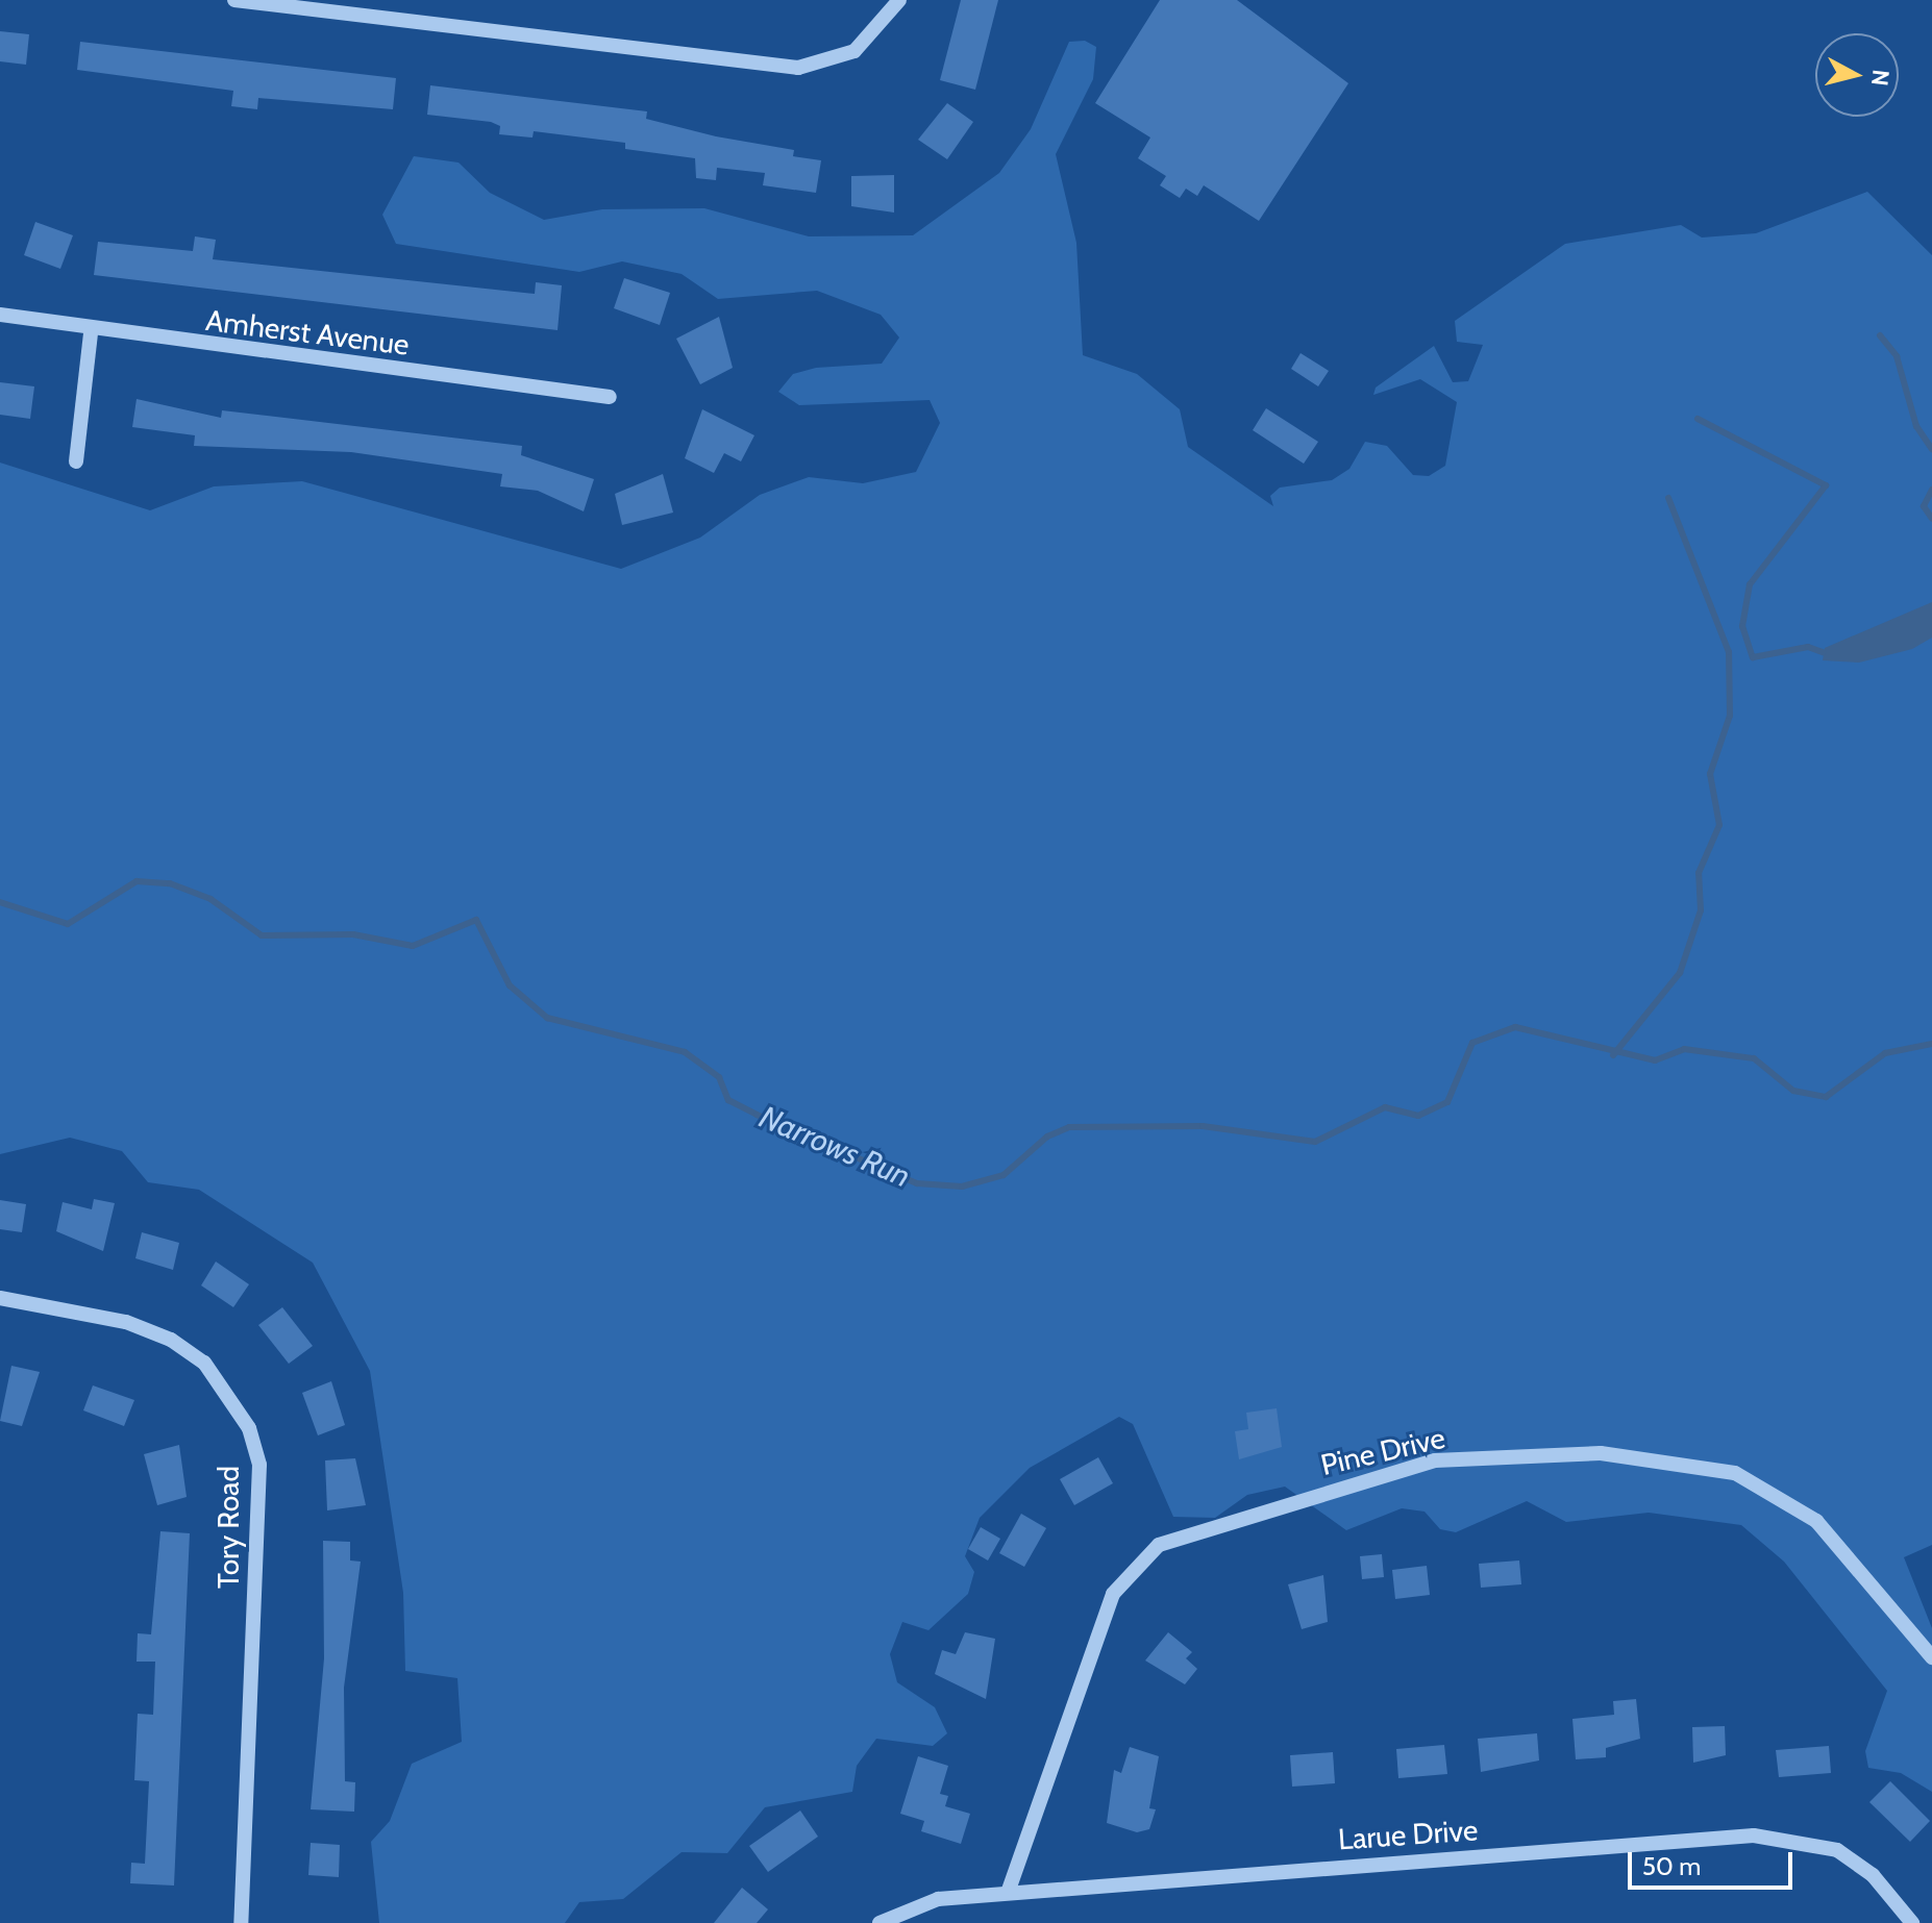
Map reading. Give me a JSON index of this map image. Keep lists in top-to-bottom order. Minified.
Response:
{"streets":{"street":["Amherst Avenue","Pine Drive","Tory Road","Larue Drive"]},"crossings":[["Pine Drive","Larue Drive"]],"water":["Narrows Run"],"scale_bar":"50 m","north":"right"}
